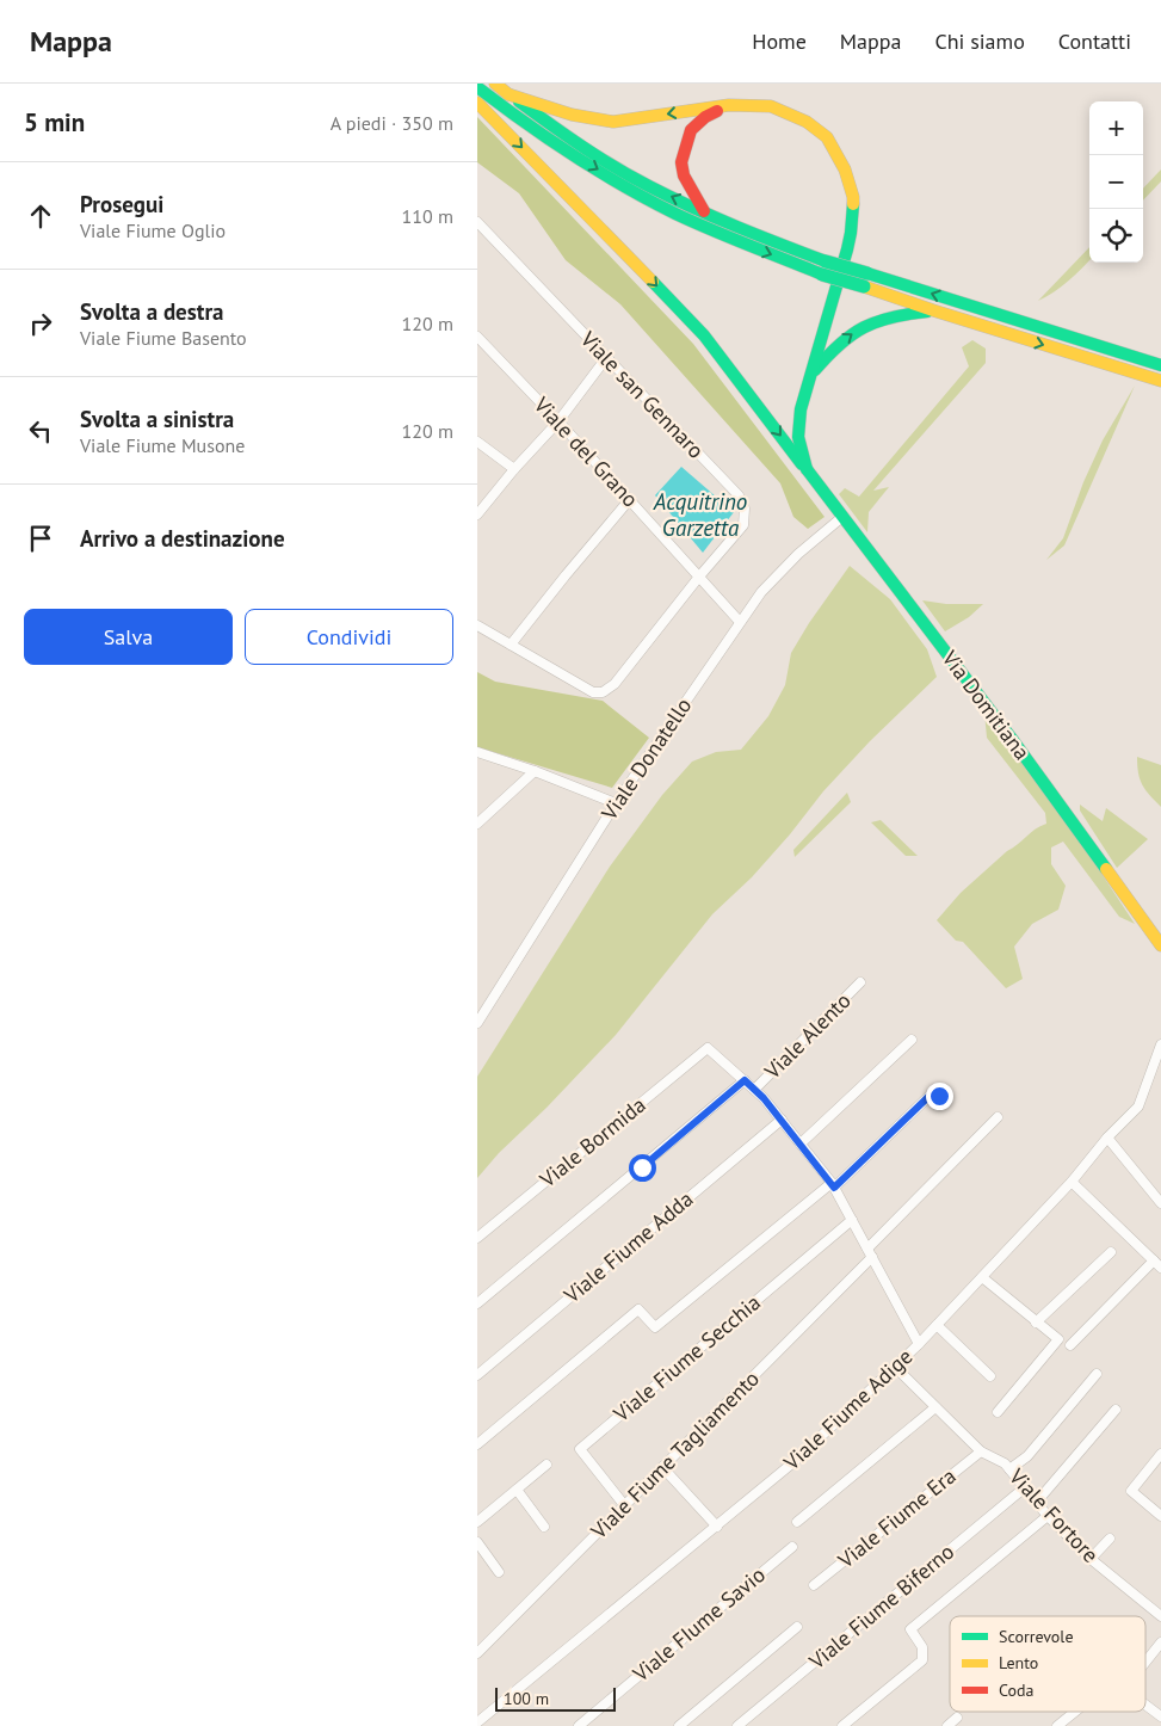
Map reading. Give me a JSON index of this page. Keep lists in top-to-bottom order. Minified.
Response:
{"streets":{"main road":["Via Domitiana"],"street":["Viale san Gennaro","Viale del Grano","Viale Donatello","Viale Alento","Viale Bormida","Viale Fiume Adda","Viale Fiume Secchia","Viale Fiume Adige","Viale Fiume Tagliamento","Viale Fortore","Viale Fiume Era","Viale Fiume Biferno","Viale FIume Savio"]},"crossings":[["Viale san Gennaro","Viale del Grano"],["Viale del Grano","Viale Donatello"],["Via Domitiana","Viale Donatello"],["Viale Fiume Secchia","Viale Fiume Tagliamento"],["Viale Fiume Adige","Viale Fortore"],["Viale Fortore","Viale Fiume Era"],["Viale Fortore","Viale Fiume Biferno"]],"water":["Acquitrino Garzetta"],"legend":["Scorrevole","Lento","Coda"],"scale_bar":"100 m","page":{"header":"Mappa","nav":["Home","Mappa","Chi siamo","Contatti"],"heading":["5 min","A piedi · 350 m"],"map_buttons":["+","−"],"list":[["Prosegui","Viale Fiume Oglio","110 m"],["Svolta a destra","Viale Fiume Basento","120 m"],["Svolta a sinistra","Viale Fiume Musone","120 m"],"Arrivo a destinazione"],"buttons":["Salva","Condividi"],"scale":"100 m"}}
